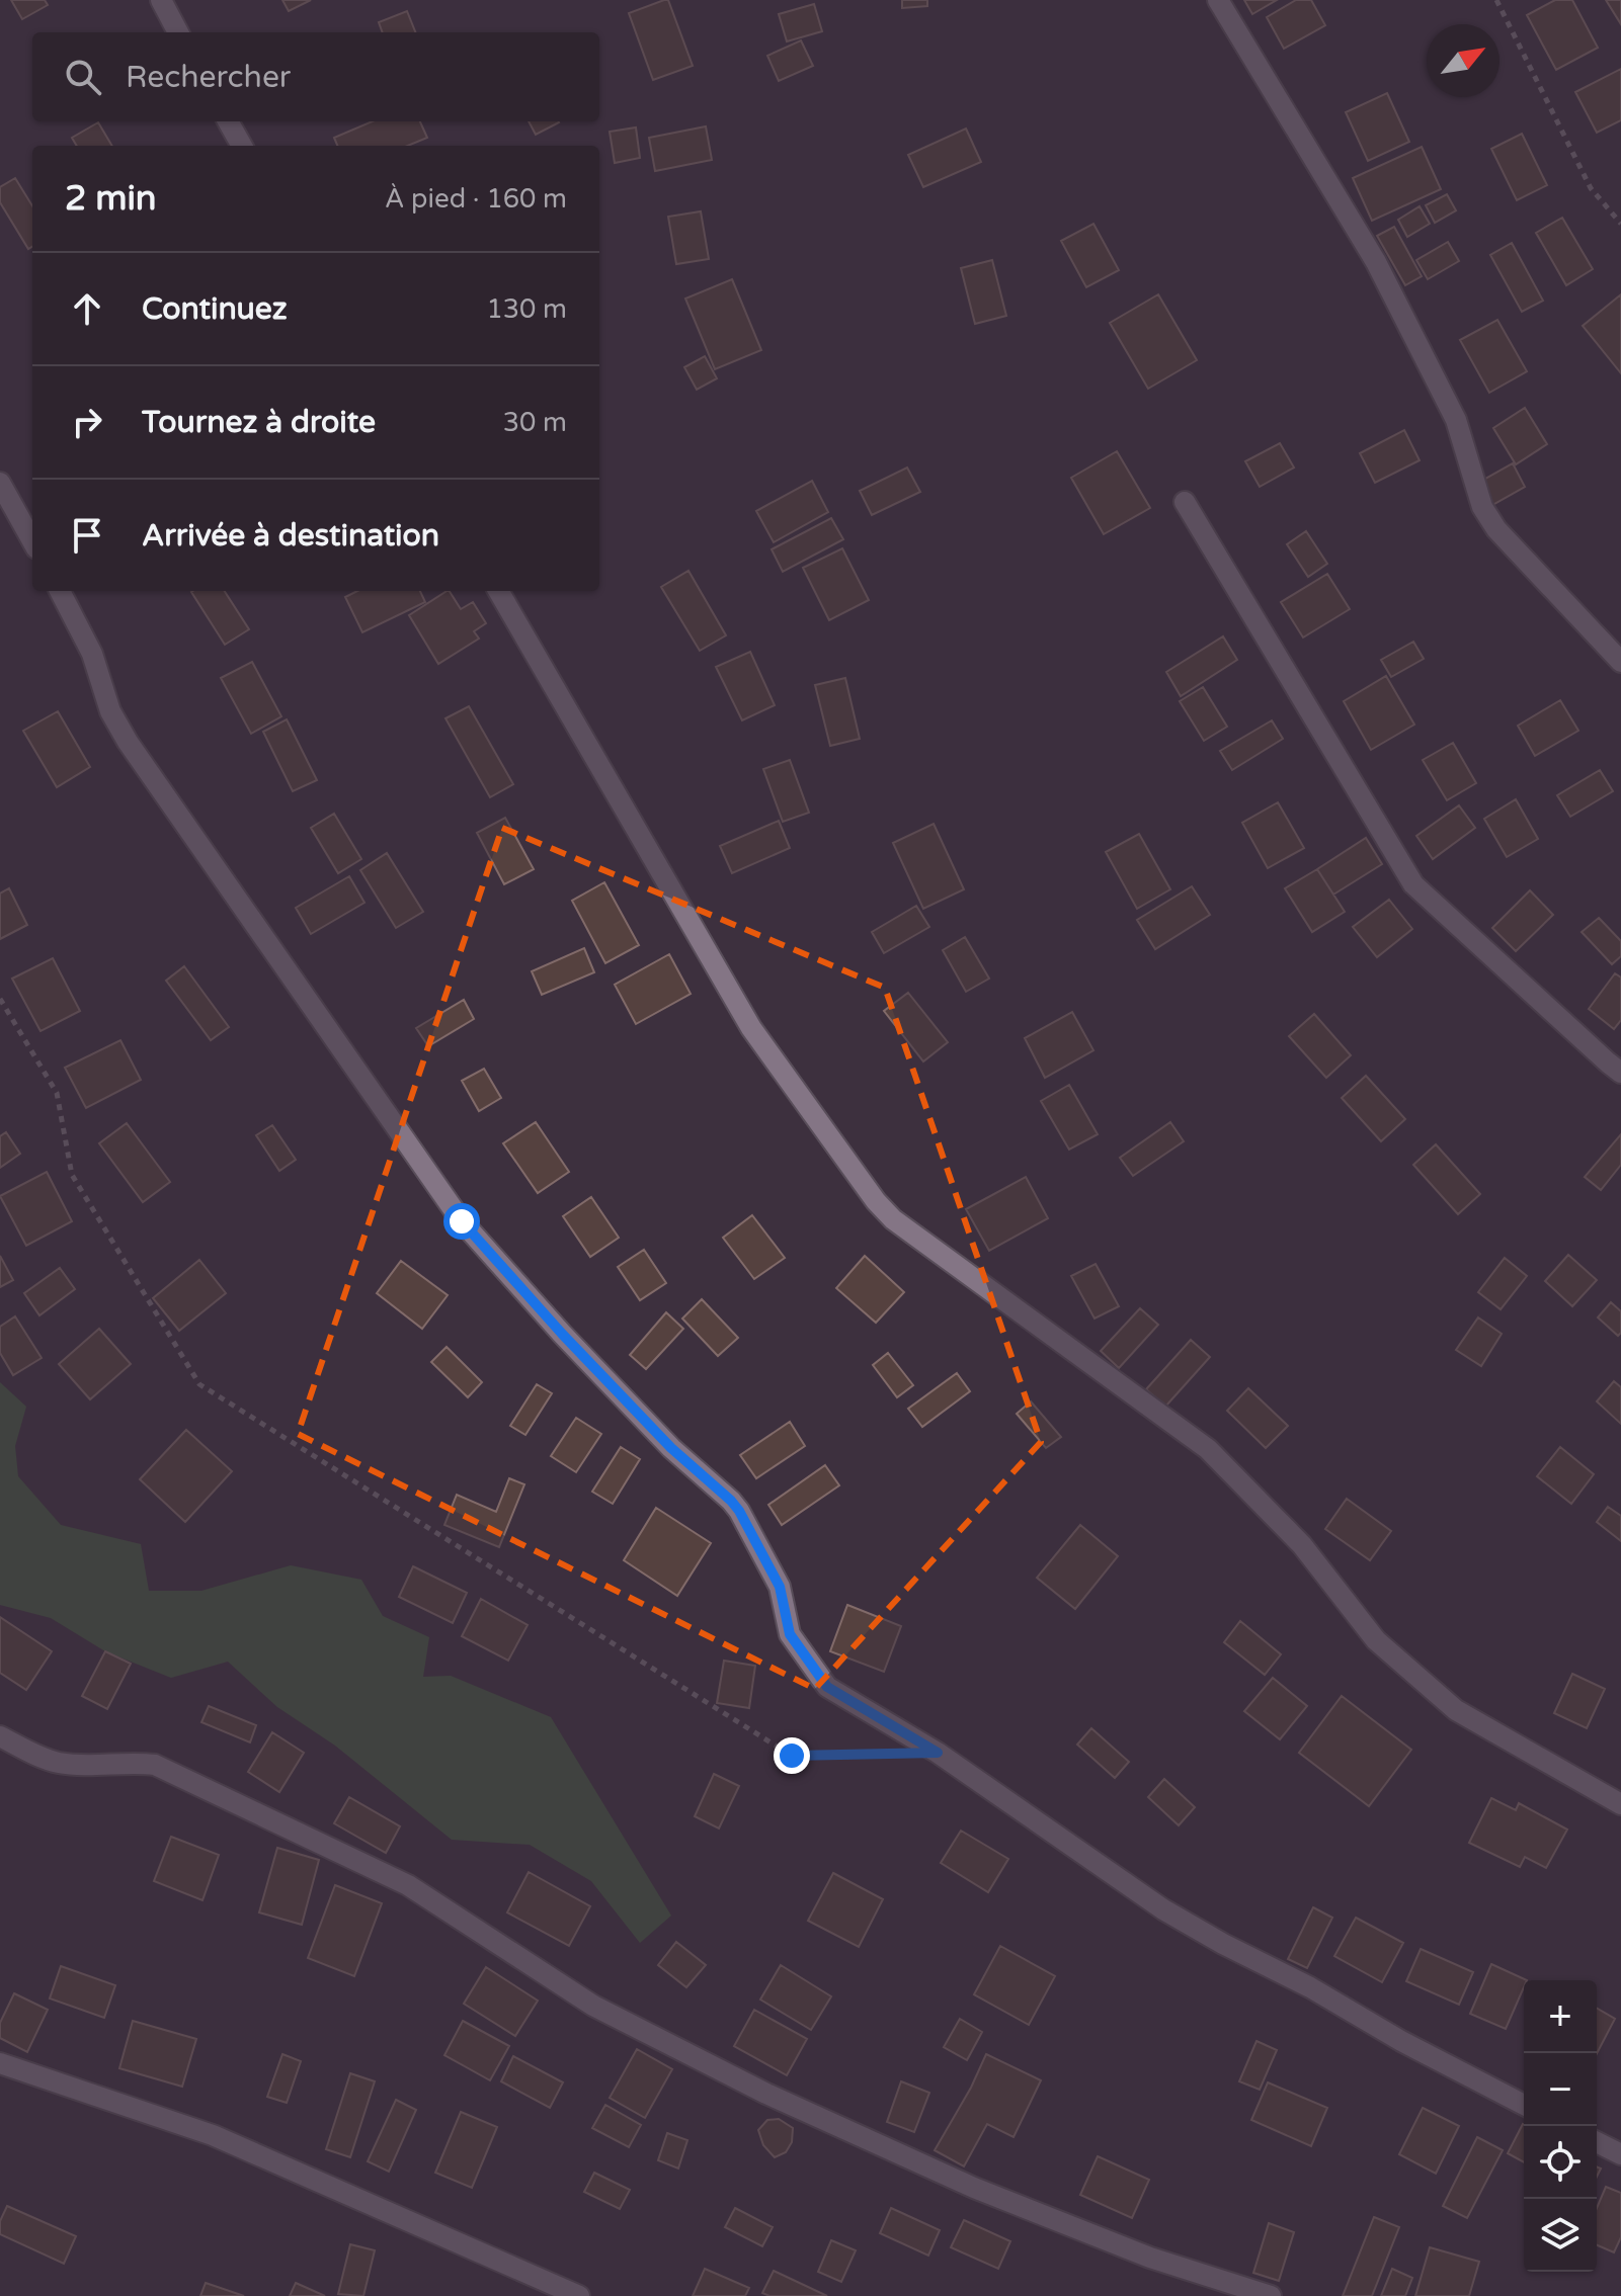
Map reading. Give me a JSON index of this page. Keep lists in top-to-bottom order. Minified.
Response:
{"north":"top right","page":{"search":"Rechercher","heading":["2 min","À pied · 160 m"],"list":[["Continuez","130 m"],["Tournez à droite","30 m"],"Arrivée à destination"],"map_buttons":["+","−"]}}
